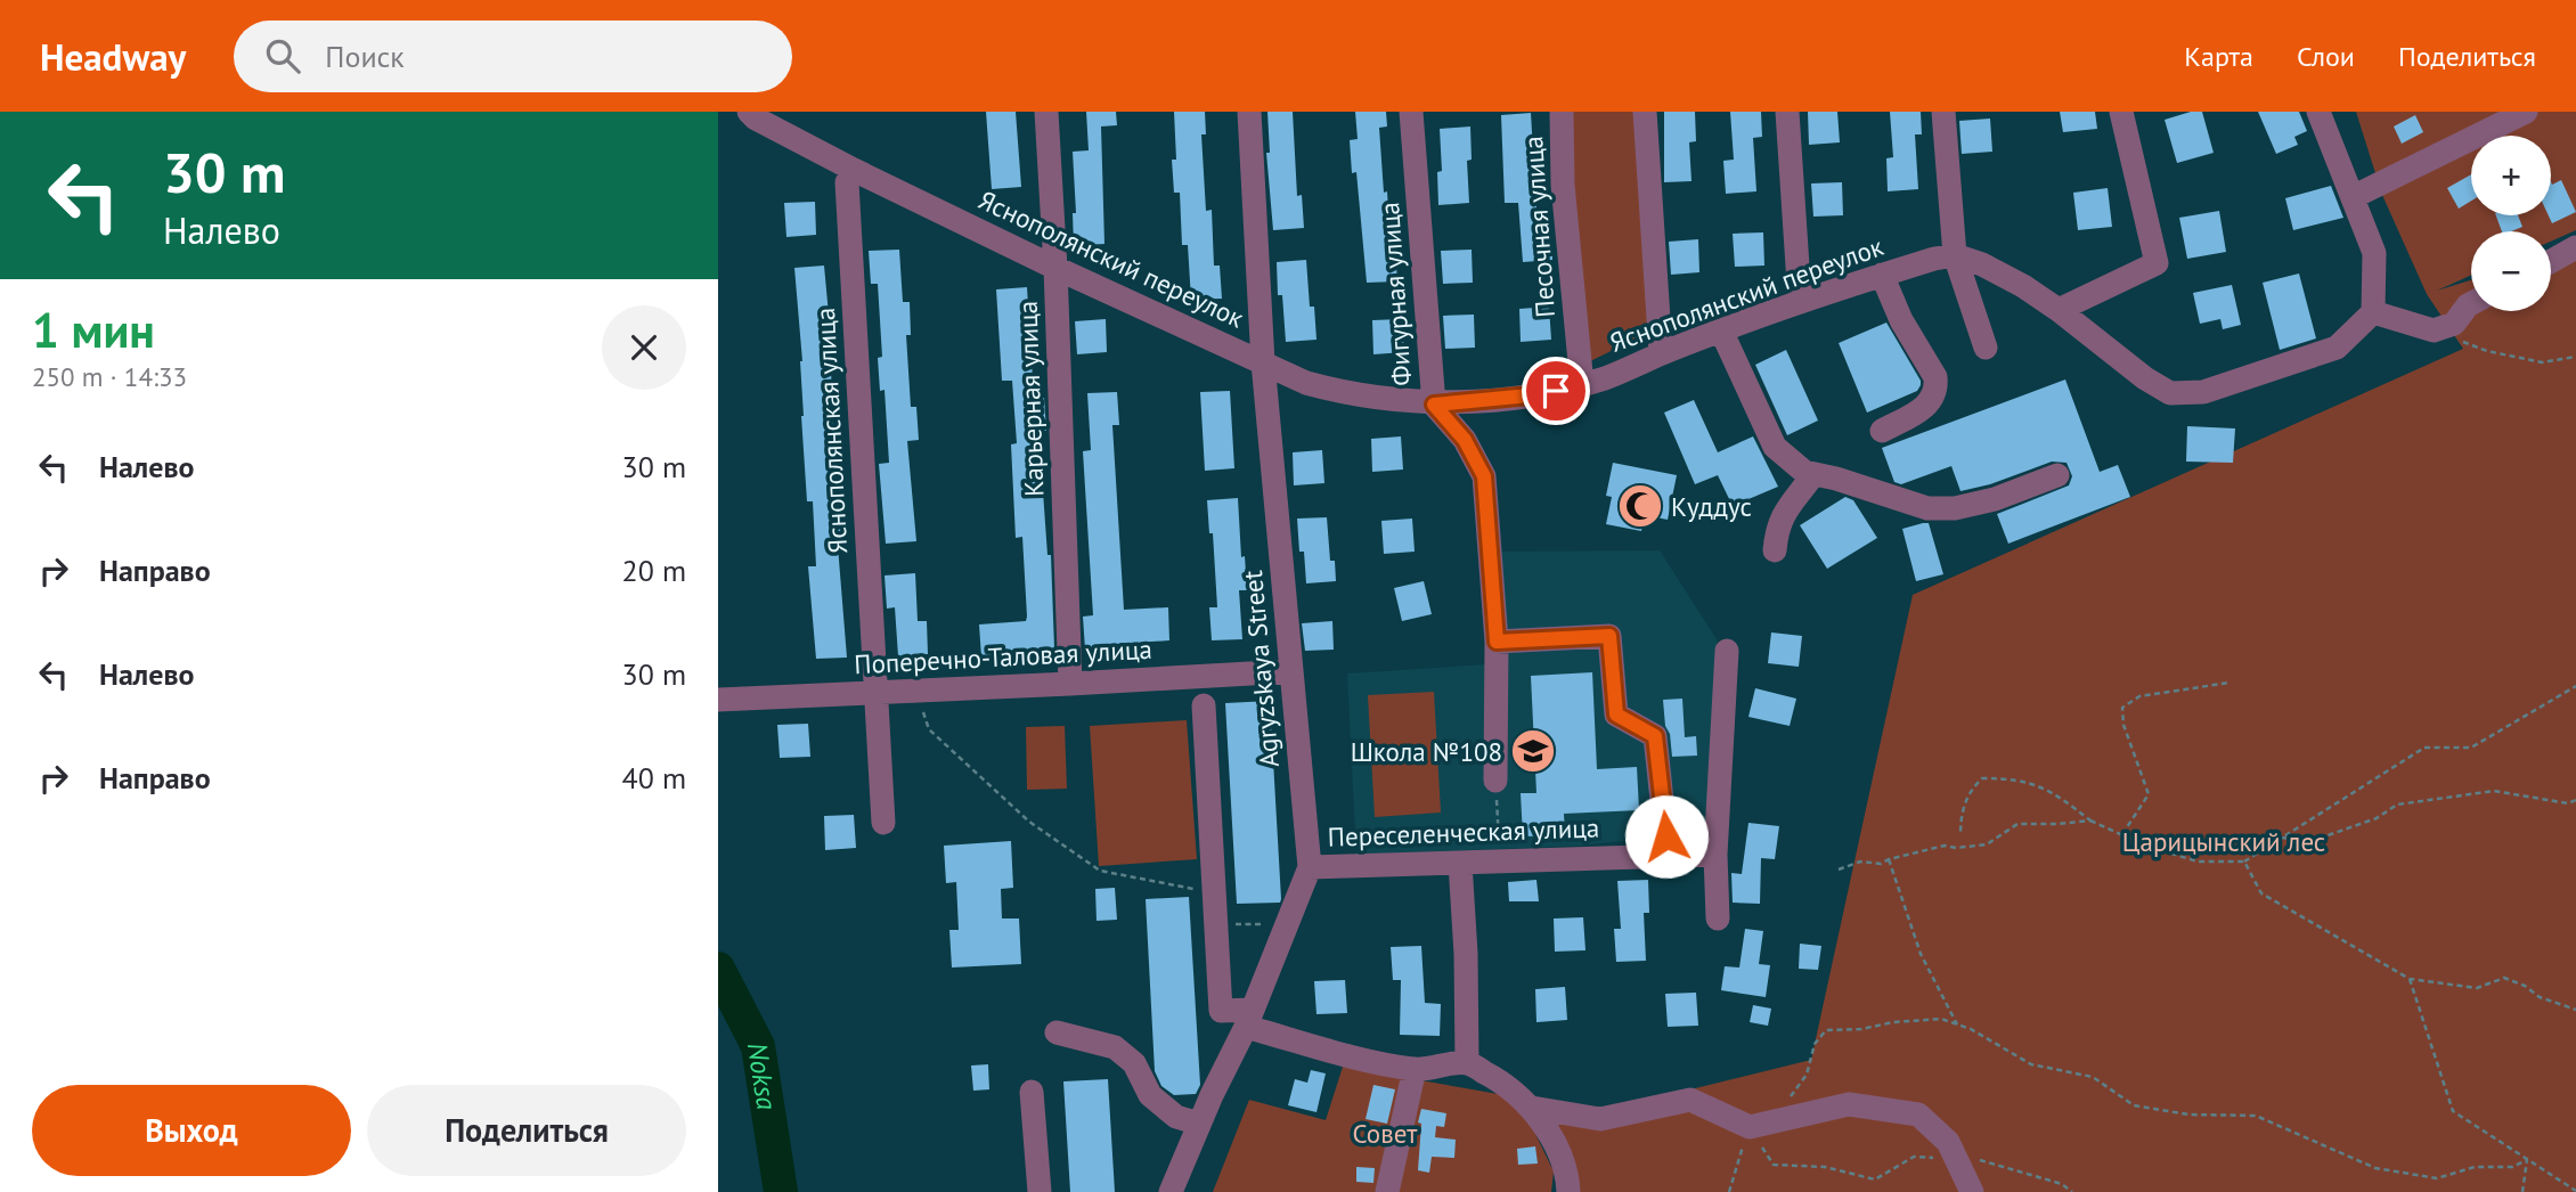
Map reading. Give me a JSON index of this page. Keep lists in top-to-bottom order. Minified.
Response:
{"streets":{"street":["Песочная улица","Яснополянский переулок","Фигурная улица","Карьерная улица","Яснополянская улица","Поперечно-Таловая улица","Agryzskaya Street","Переселенческая улица"]},"crossings":[["Песочная улица","Яснополянский переулок"],["Яснополянский переулок","Фигурная улица"],["Яснополянский переулок","Карьерная улица"],["Яснополянский переулок","Яснополянская улица"],["Яснополянский переулок","Agryzskaya Street"],["Карьерная улица","Поперечно-Таловая улица"],["Яснополянская улица","Поперечно-Таловая улица"],["Поперечно-Таловая улица","Agryzskaya Street"],["Agryzskaya Street","Переселенческая улица"]],"water":["Noksa"],"parks":["Царицынский лес","Совет"],"places":{"mosque":["Куддус"],"school or university":["Школа №108"]},"page":{"header":"Headway","search":"Поиск","nav":["Карта","Слои","Поделиться"],"turn":["30 m","Налево"],"map_buttons":["+","−"],"heading":["1 мин","250 m · 14:33"],"list":[{"name":"Налево","value":"30 m"},{"name":"Направо","value":"20 m"},{"name":"Налево","value":"30 m"},{"name":"Направо","value":"40 m"}],"buttons":["Выход","Поделиться"]}}
